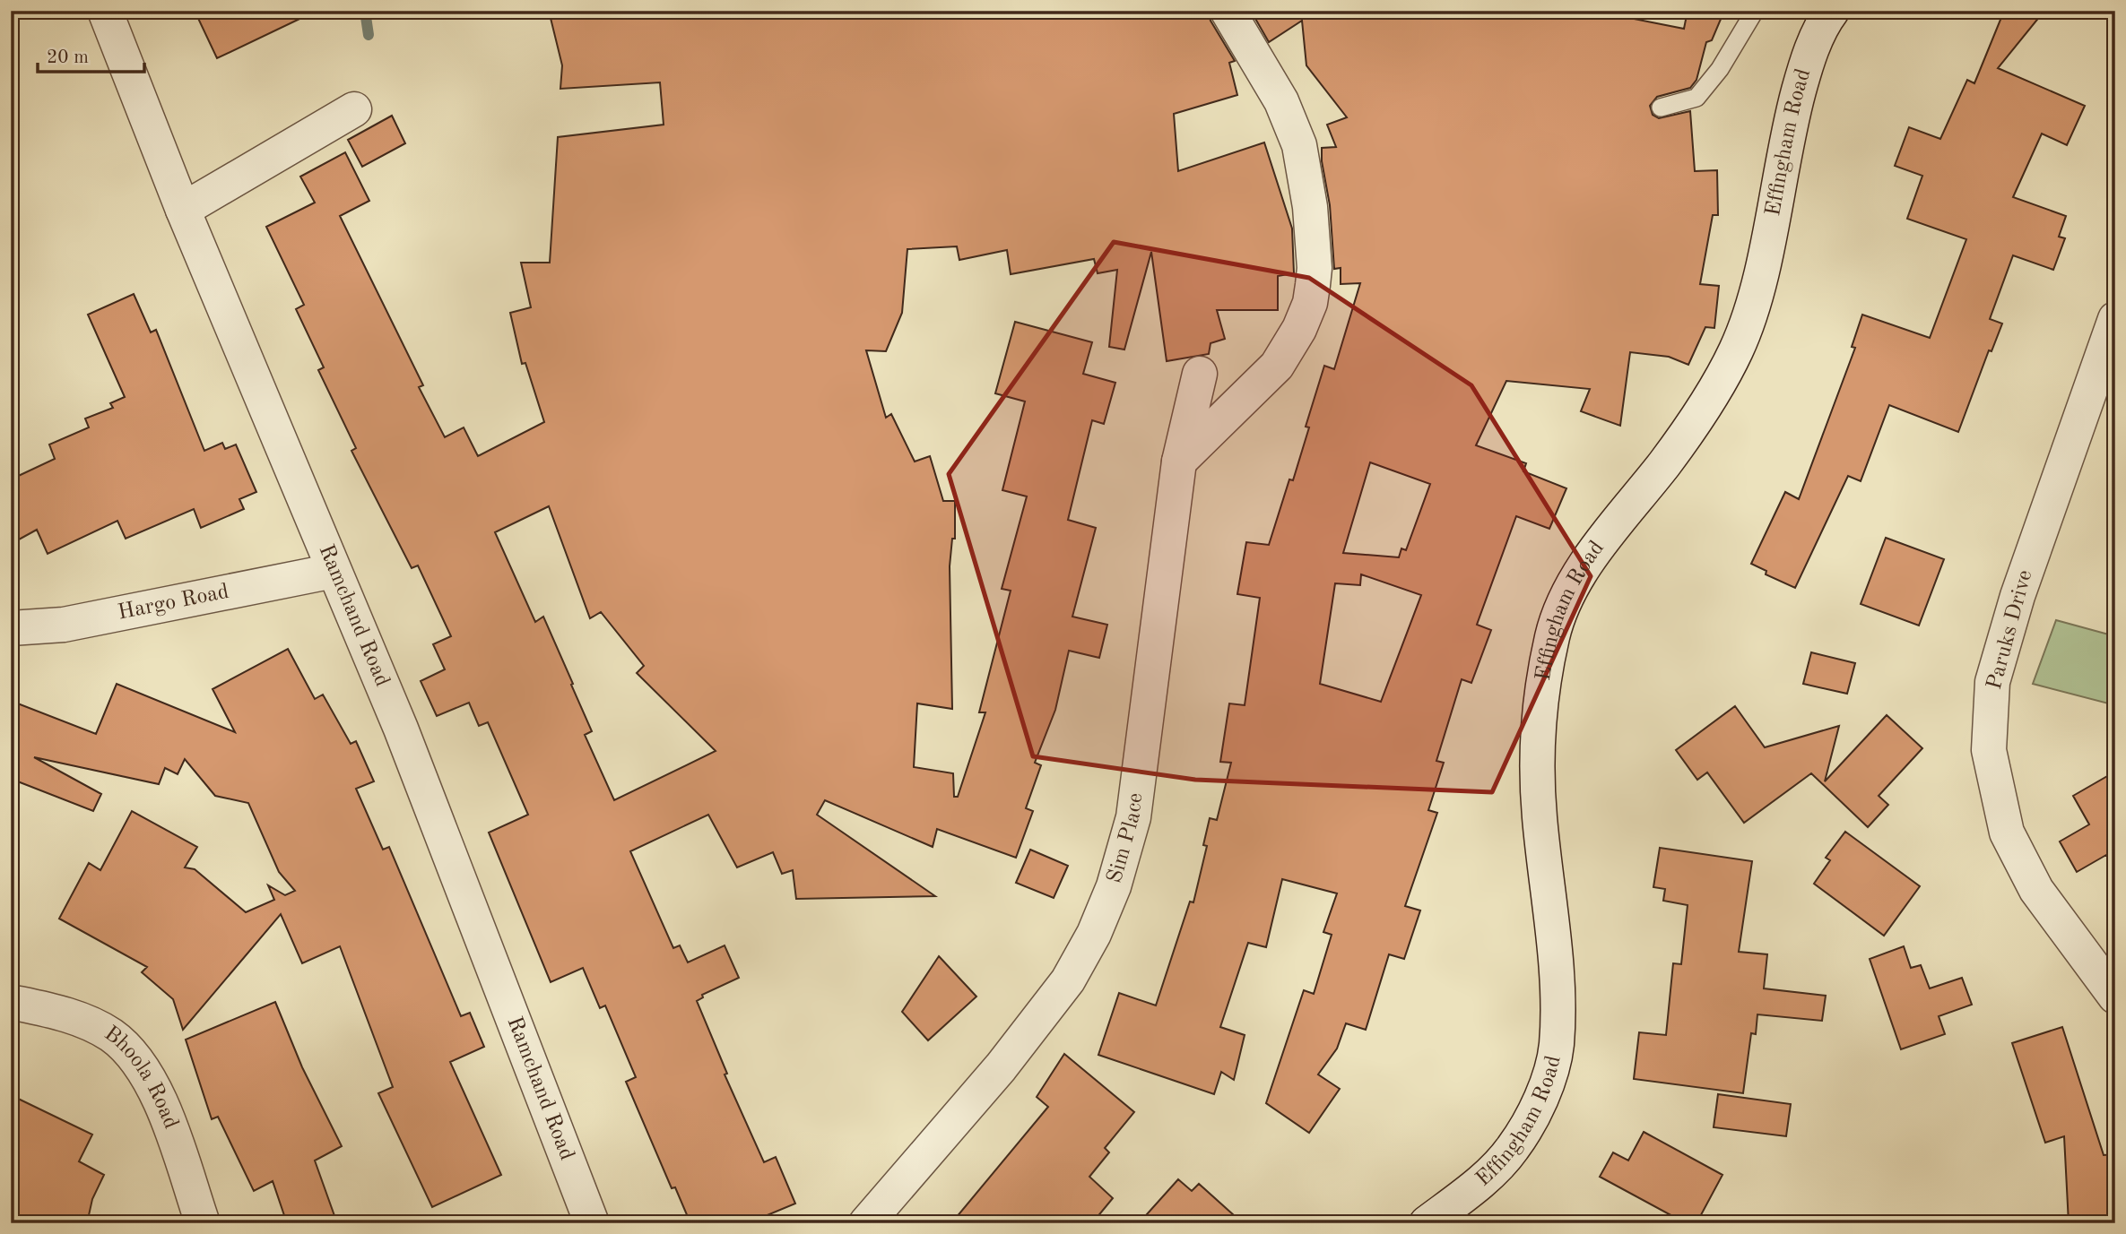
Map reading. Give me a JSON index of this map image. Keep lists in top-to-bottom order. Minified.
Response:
{"streets":{"street":["Effingham Road","Hargo Road","Ramchand Road","Paruks Drive","Sim Place","Bhoola Road"]},"crossings":[["Hargo Road","Ramchand Road"]],"scale_bar":"20 m"}
